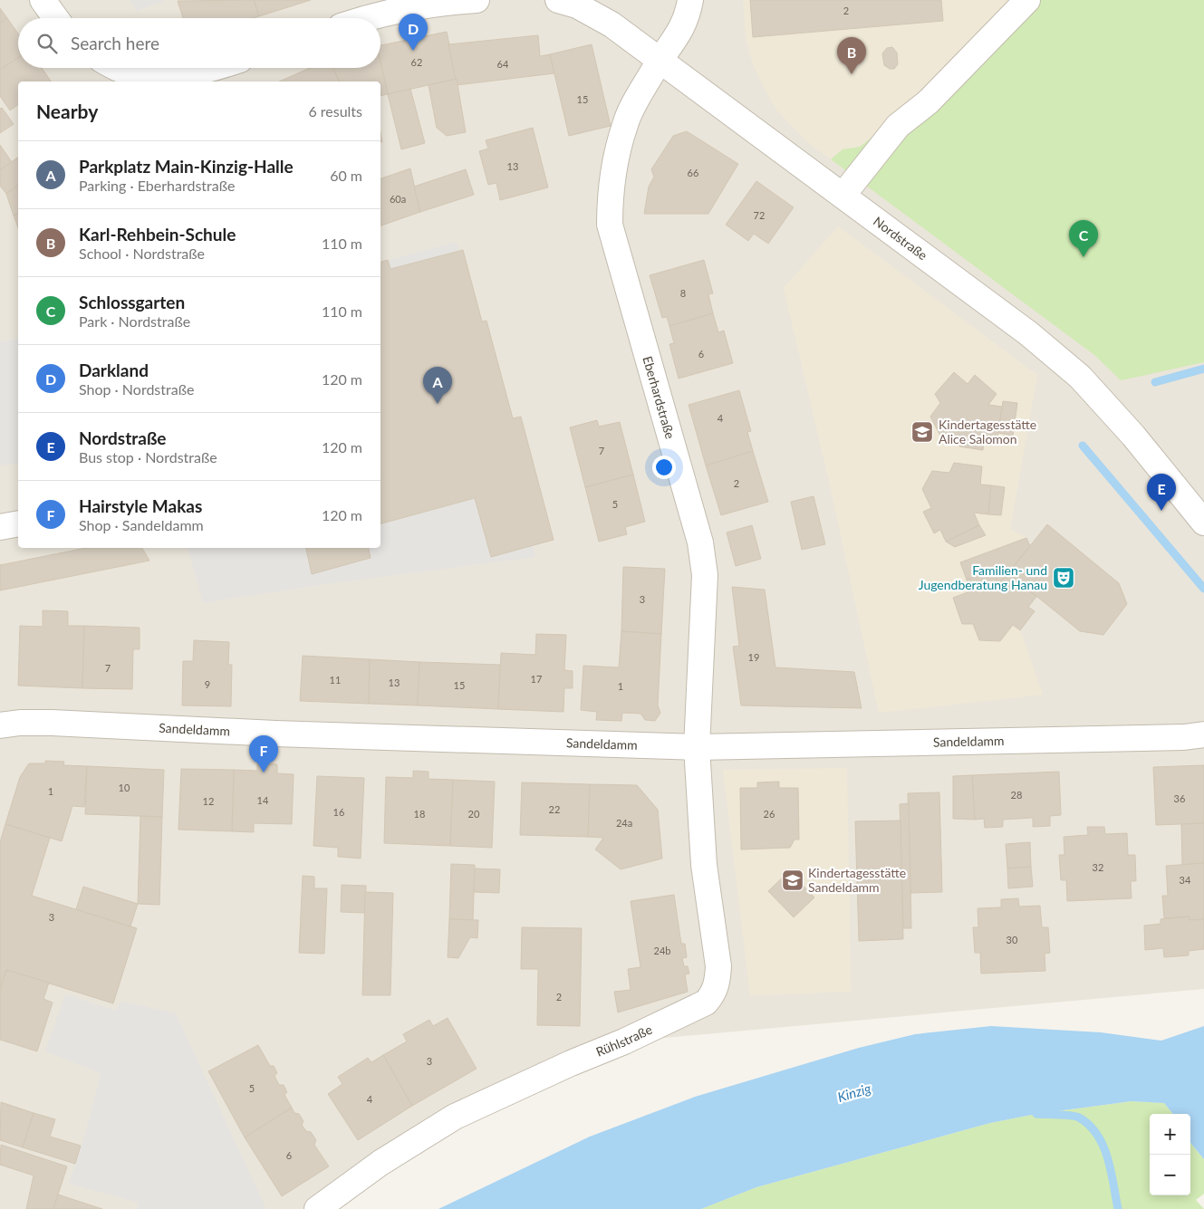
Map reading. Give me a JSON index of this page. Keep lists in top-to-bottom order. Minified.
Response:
{"streets":{"street":["Nordstraße","Eberhardstraße","Sandeldamm","Rühlstraße"]},"crossings":[["Nordstraße","Eberhardstraße"],["Eberhardstraße","Sandeldamm"],["Eberhardstraße","Rühlstraße"],["Sandeldamm","Rühlstraße"]],"water":["Kinzig"],"places":{"school or university":["Kindertagesstätte Alice Salomon","Kindertagesstätte Sandeldamm"],"theatre":["Familien- und Jugendberatung Hanau"]},"house_numbers":["2","62","64","15","13","66","60a","72","8","6","4","7","2","5","3","19","7","17","11","13","9","15","1","10","1","28","36","14","12","22","16","18","20","26","24a","32","34","3","30","24b","2","3","5","4","6"],"page":{"pins":["D","B","C","A","E","F"],"search":"Search here","heading":["Nearby","6 results"],"list":[{"mark":"A","name":"Parkplatz Main-Kinzig-Halle","note":"Parking · Eberhardstraße","value":"60 m"},{"mark":"B","name":"Karl-Rehbein-Schule","note":"School · Nordstraße","value":"110 m"},{"mark":"C","name":"Schlossgarten","note":"Park · Nordstraße","value":"110 m"},{"mark":"D","name":"Darkland","note":"Shop · Nordstraße","value":"120 m"},{"mark":"E","name":"Nordstraße","note":"Bus stop · Nordstraße","value":"120 m"},{"mark":"F","name":"Hairstyle Makas","note":"Shop · Sandeldamm","value":"120 m"}],"map_buttons":["+","−"]}}
